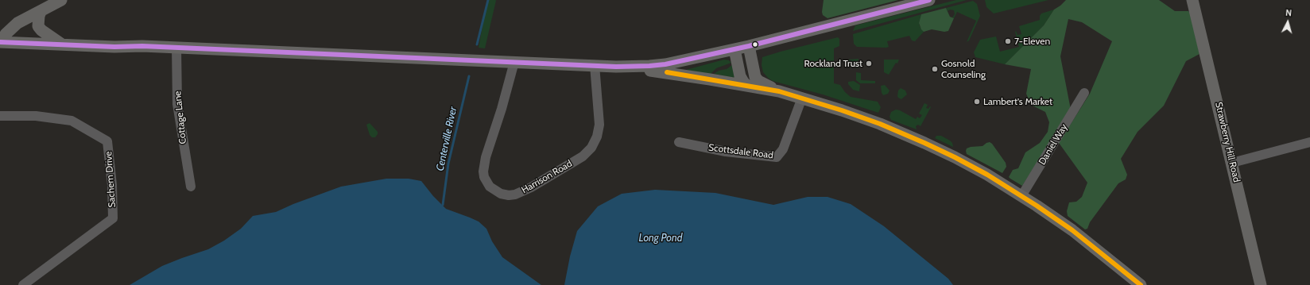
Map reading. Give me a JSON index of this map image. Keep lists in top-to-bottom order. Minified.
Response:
{"streets":{"main road":["Strawberry Hill Road"],"street":["Cottage Lane","Daniel Way","Scottsdale Road","Harrison Road","Sachem Drive"]},"water":["Centerville River","Long Pond"],"places":["7-Eleven","Rockland Trust","Gosnold Counseling","Lambert's Market"],"north":"top"}
